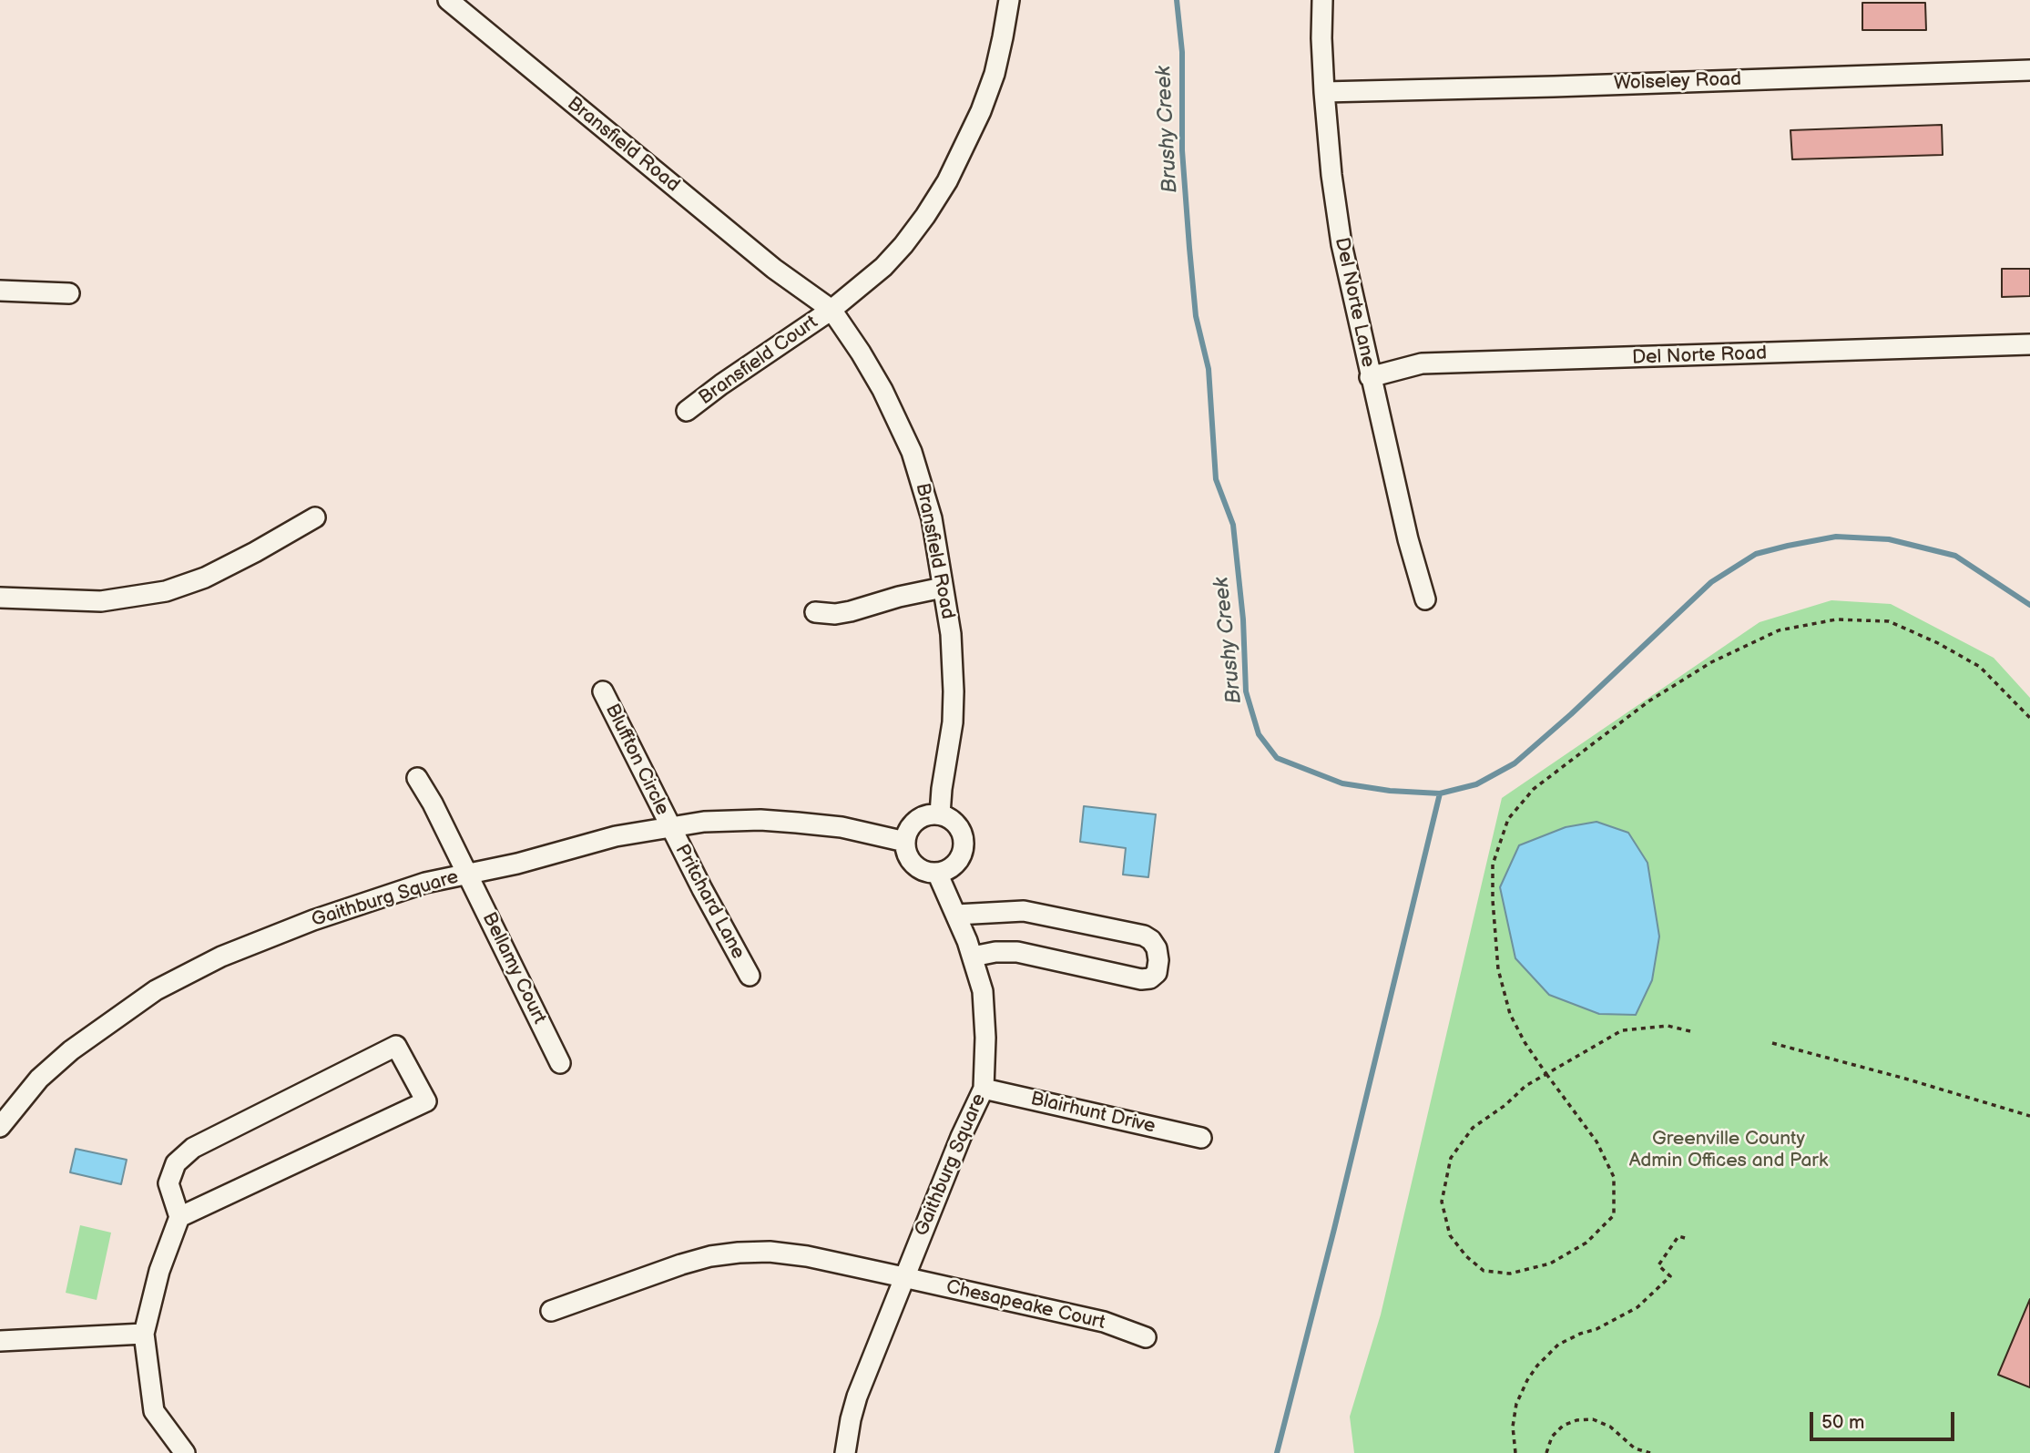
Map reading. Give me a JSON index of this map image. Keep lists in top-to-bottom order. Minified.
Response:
{"streets":{"street":["Wolseley Road","Bransfield Road","Del Norte Lane","Del Norte Road","Bransfield Court","Bluffton Circle","Gaithburg Square","Pritchard Lane","Bellamy Court","Blairhunt Drive","Chesapeake Court"]},"crossings":[["Wolseley Road","Del Norte Lane"],["Bransfield Road","Bransfield Court"],["Bransfield Road","Gaithburg Square"],["Del Norte Lane","Del Norte Road"],["Bluffton Circle","Gaithburg Square"],["Bluffton Circle","Pritchard Lane"],["Gaithburg Square","Pritchard Lane"],["Gaithburg Square","Bellamy Court"],["Gaithburg Square","Blairhunt Drive"],["Gaithburg Square","Chesapeake Court"]],"water":["Brushy Creek"],"parks":["Greenville County Admin Offices and Park"],"scale_bar":"50 m"}
